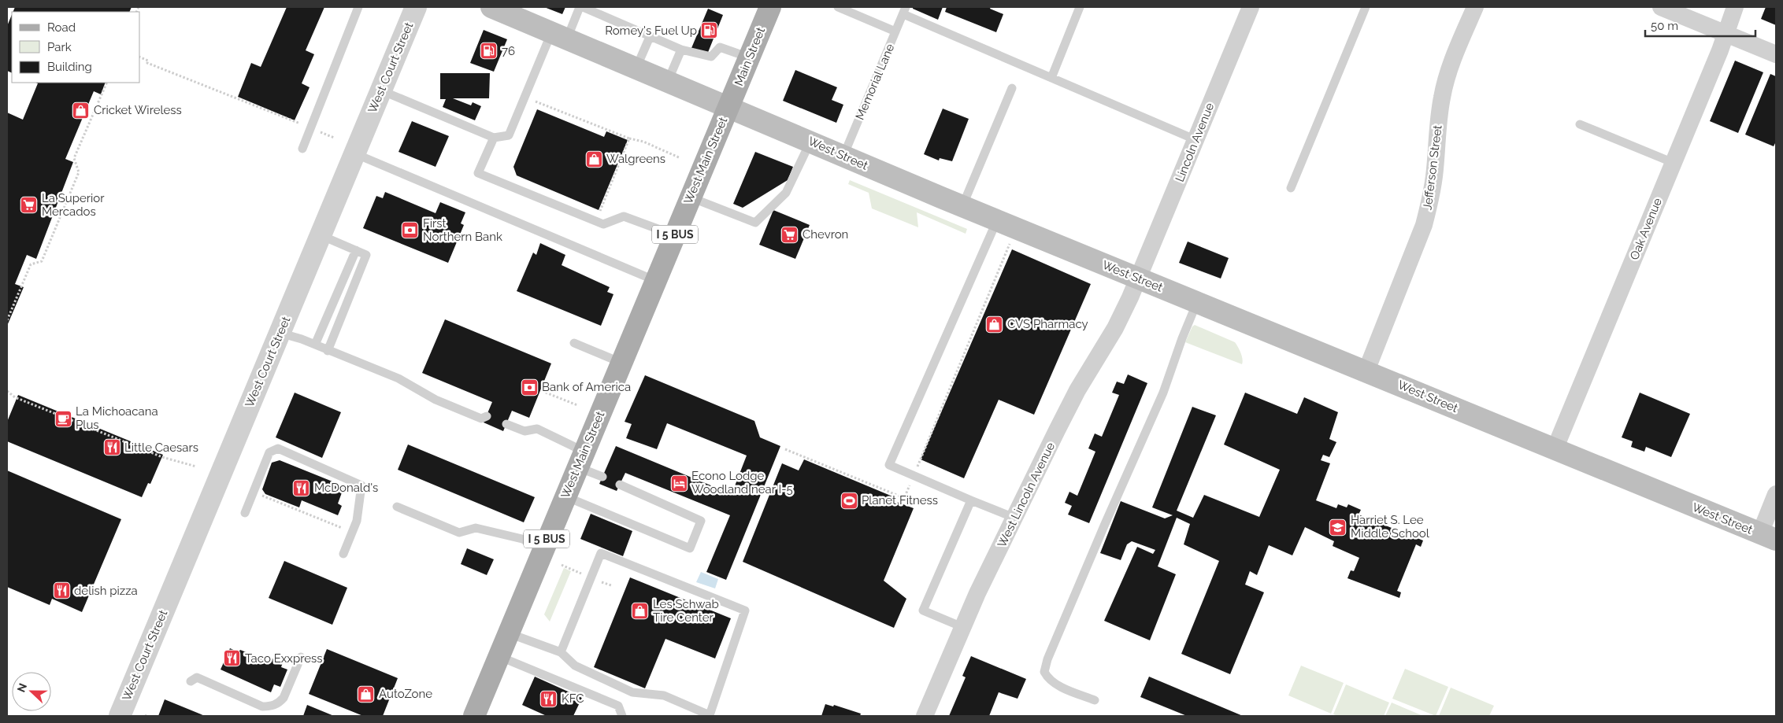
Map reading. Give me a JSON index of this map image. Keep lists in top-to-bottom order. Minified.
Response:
{"streets":{"main road":["Main Street","West Street","West Main Street","I 5 BUS"],"street":["West Court Street","Lincoln Avenue","Jefferson Street","Oak Avenue","West Lincoln Avenue"],"lane":["Memorial Lane"]},"crossings":[["Main Street","West Street"],["Main Street","West Main Street"],["Memorial Lane","West Street"],["Lincoln Avenue","West Street"],["Lincoln Avenue","West Lincoln Avenue"],["West Street","West Main Street"],["West Street","Jefferson Street"],["West Street","Oak Avenue"],["West Street","West Lincoln Avenue"]],"places":{"fuel station":["Romey's Fuel Up","76"],"shop":["Cricket Wireless","Walgreens","CVS Pharmacy","Les Schwab Tire Center","AutoZone"],"supermarket":["La Superior Mercados","Chevron"],"bank":["First Northern Bank","Bank of America"],"cafe":["La Michoacana Plus"],"restaurant":["Little Caesars","McDonald's","delish pizza","Taco Exxpress","KFC"],"hotel":["Econo Lodge Woodland near I-5"],"sports":["Planet Fitness"],"school or university":["Harriet S. Lee Middle School"]},"legend":["Road","Park","Building"],"scale_bar":"50 m","north":"left"}
